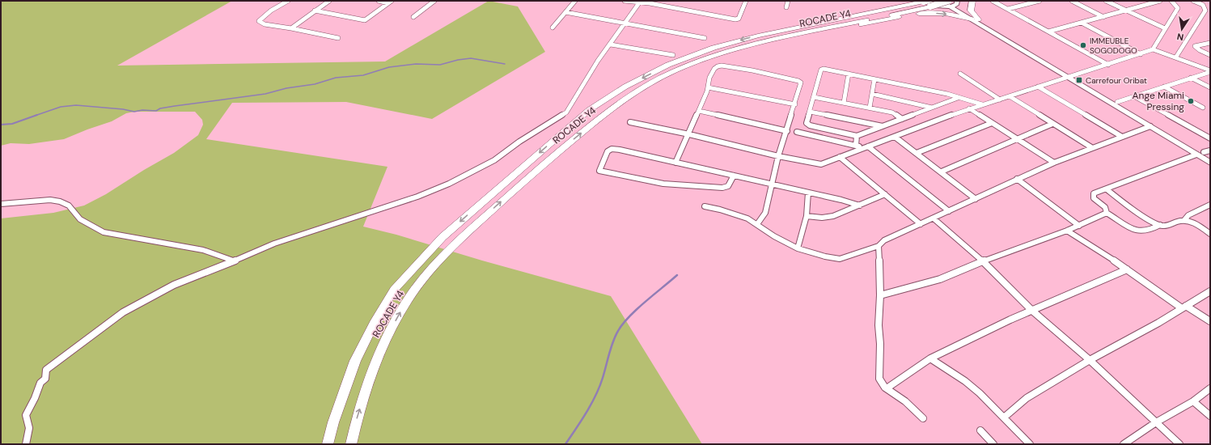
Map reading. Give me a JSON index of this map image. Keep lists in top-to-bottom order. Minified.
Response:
{"streets":{"highway":["ROCADE Y4"]},"places":{"other":["IMMEUBLE SOGODOGO","Ange Miami Pressing"],"transit":["Carrefour Oribat"]},"north":"bottom"}
